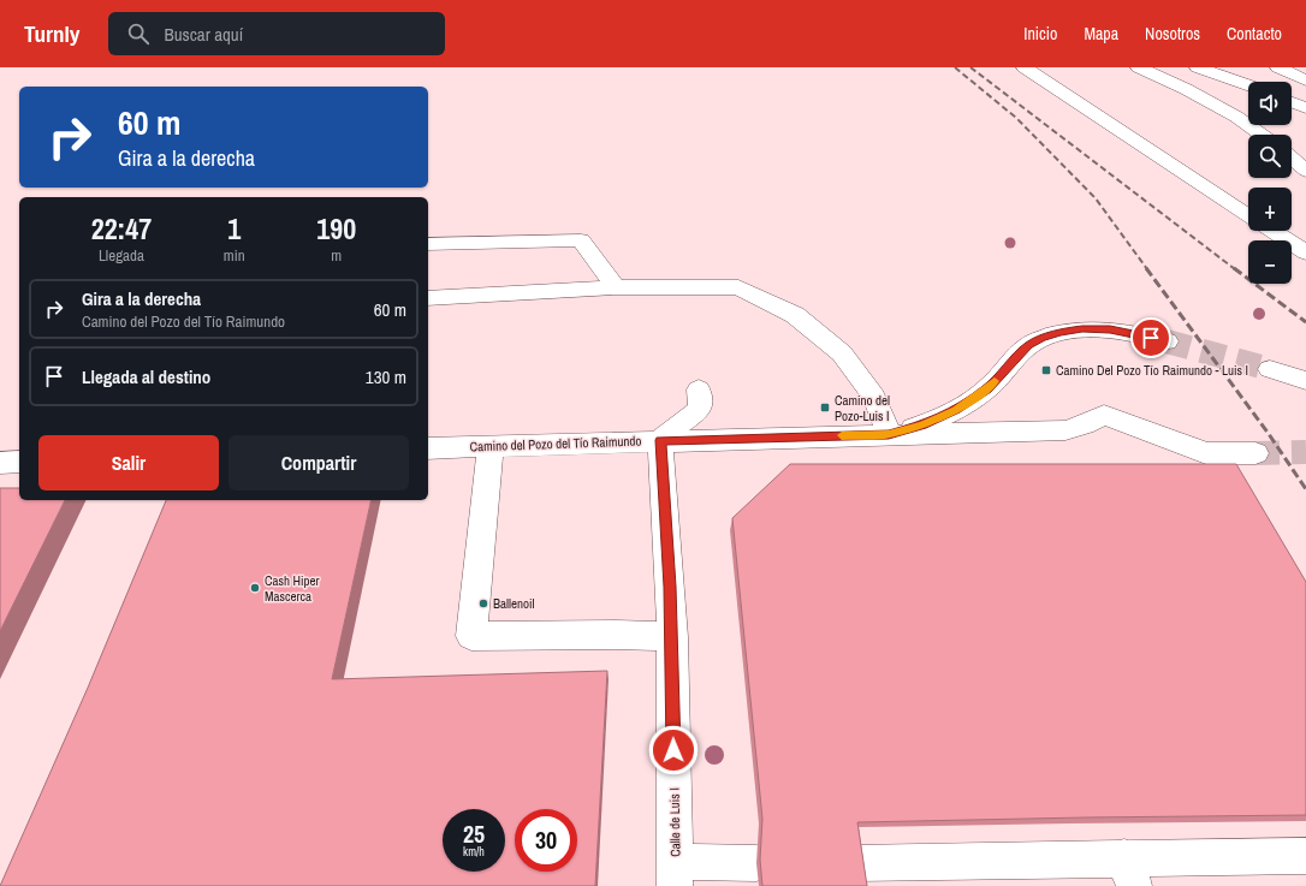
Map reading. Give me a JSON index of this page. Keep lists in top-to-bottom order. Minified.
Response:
{"streets":{"main road":["Camino del Pozo del Tío Raimundo","Calle de Luis I"]},"crossings":[["Camino del Pozo del Tío Raimundo","Calle de Luis I"]],"places":{"transit":["Camino Del Pozo Tío Raimundo - Luis I","Camino del Pozo-Luis I"],"other":["Cash Hiper Mascerca","Ballenoil"]},"page":{"header":"Turnly","search":"Buscar aquí","nav":["Inicio","Mapa","Nosotros","Contacto"],"map_buttons":["+","−"],"turn":["60 m","Gira a la derecha"],"eta":["22:47","Llegada","1","min","190","m"],"list":[{"name":"Gira a la derecha","note":"Camino del Pozo del Tío Raimundo","value":"60 m"},{"name":"Llegada al destino","value":"130 m"}],"buttons":["Salir","Compartir"],"speed":"25 km/h","limit":"30"}}
